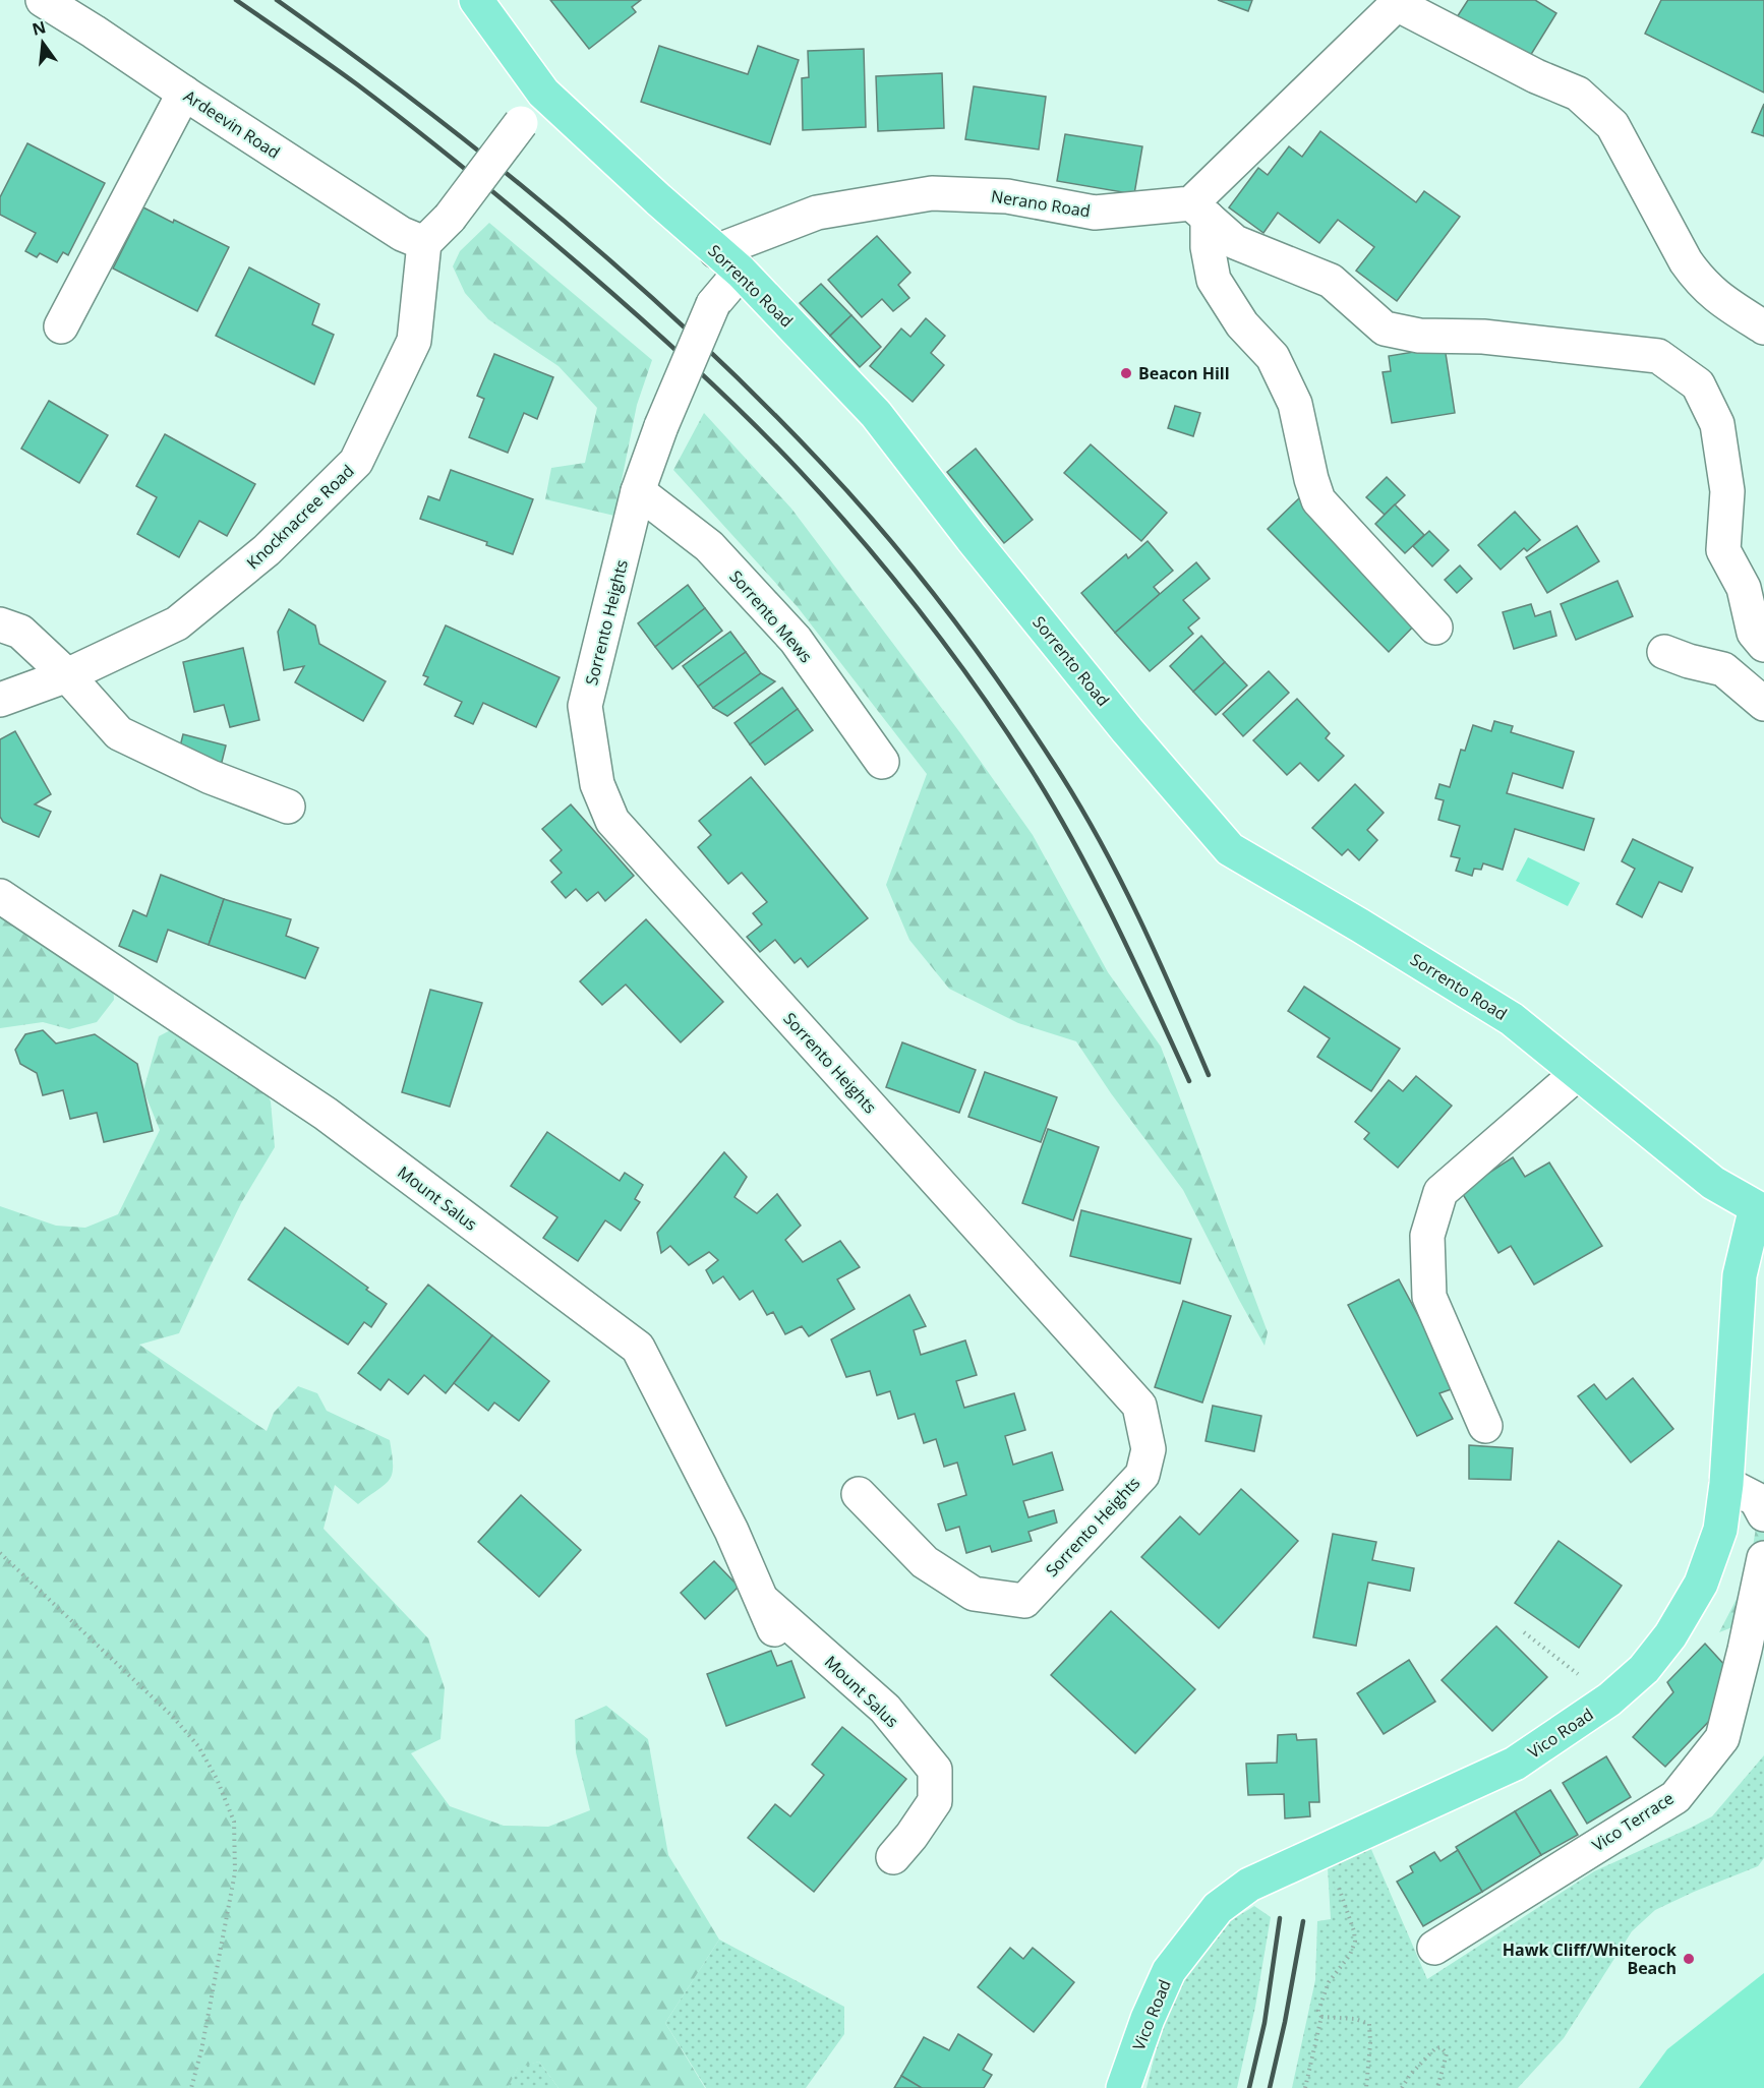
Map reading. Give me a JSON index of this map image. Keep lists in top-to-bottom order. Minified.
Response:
{"streets":{"main road":["Sorrento Road","Vico Road"],"street":["Ardeevin Road","Nerano Road","Knocknacree Road","Sorrento Mews","Sorrento Heights","Mount Salus","Vico Terrace"]},"crossings":[["Ardeevin Road","Knocknacree Road"],["Nerano Road","Sorrento Road"],["Nerano Road","Sorrento Heights"],["Sorrento Road","Sorrento Heights"],["Sorrento Road","Vico Road"],["Sorrento Mews","Sorrento Heights"]],"places":["Beacon Hill","Hawk Cliff/Whiterock Beach"],"north":"top"}
